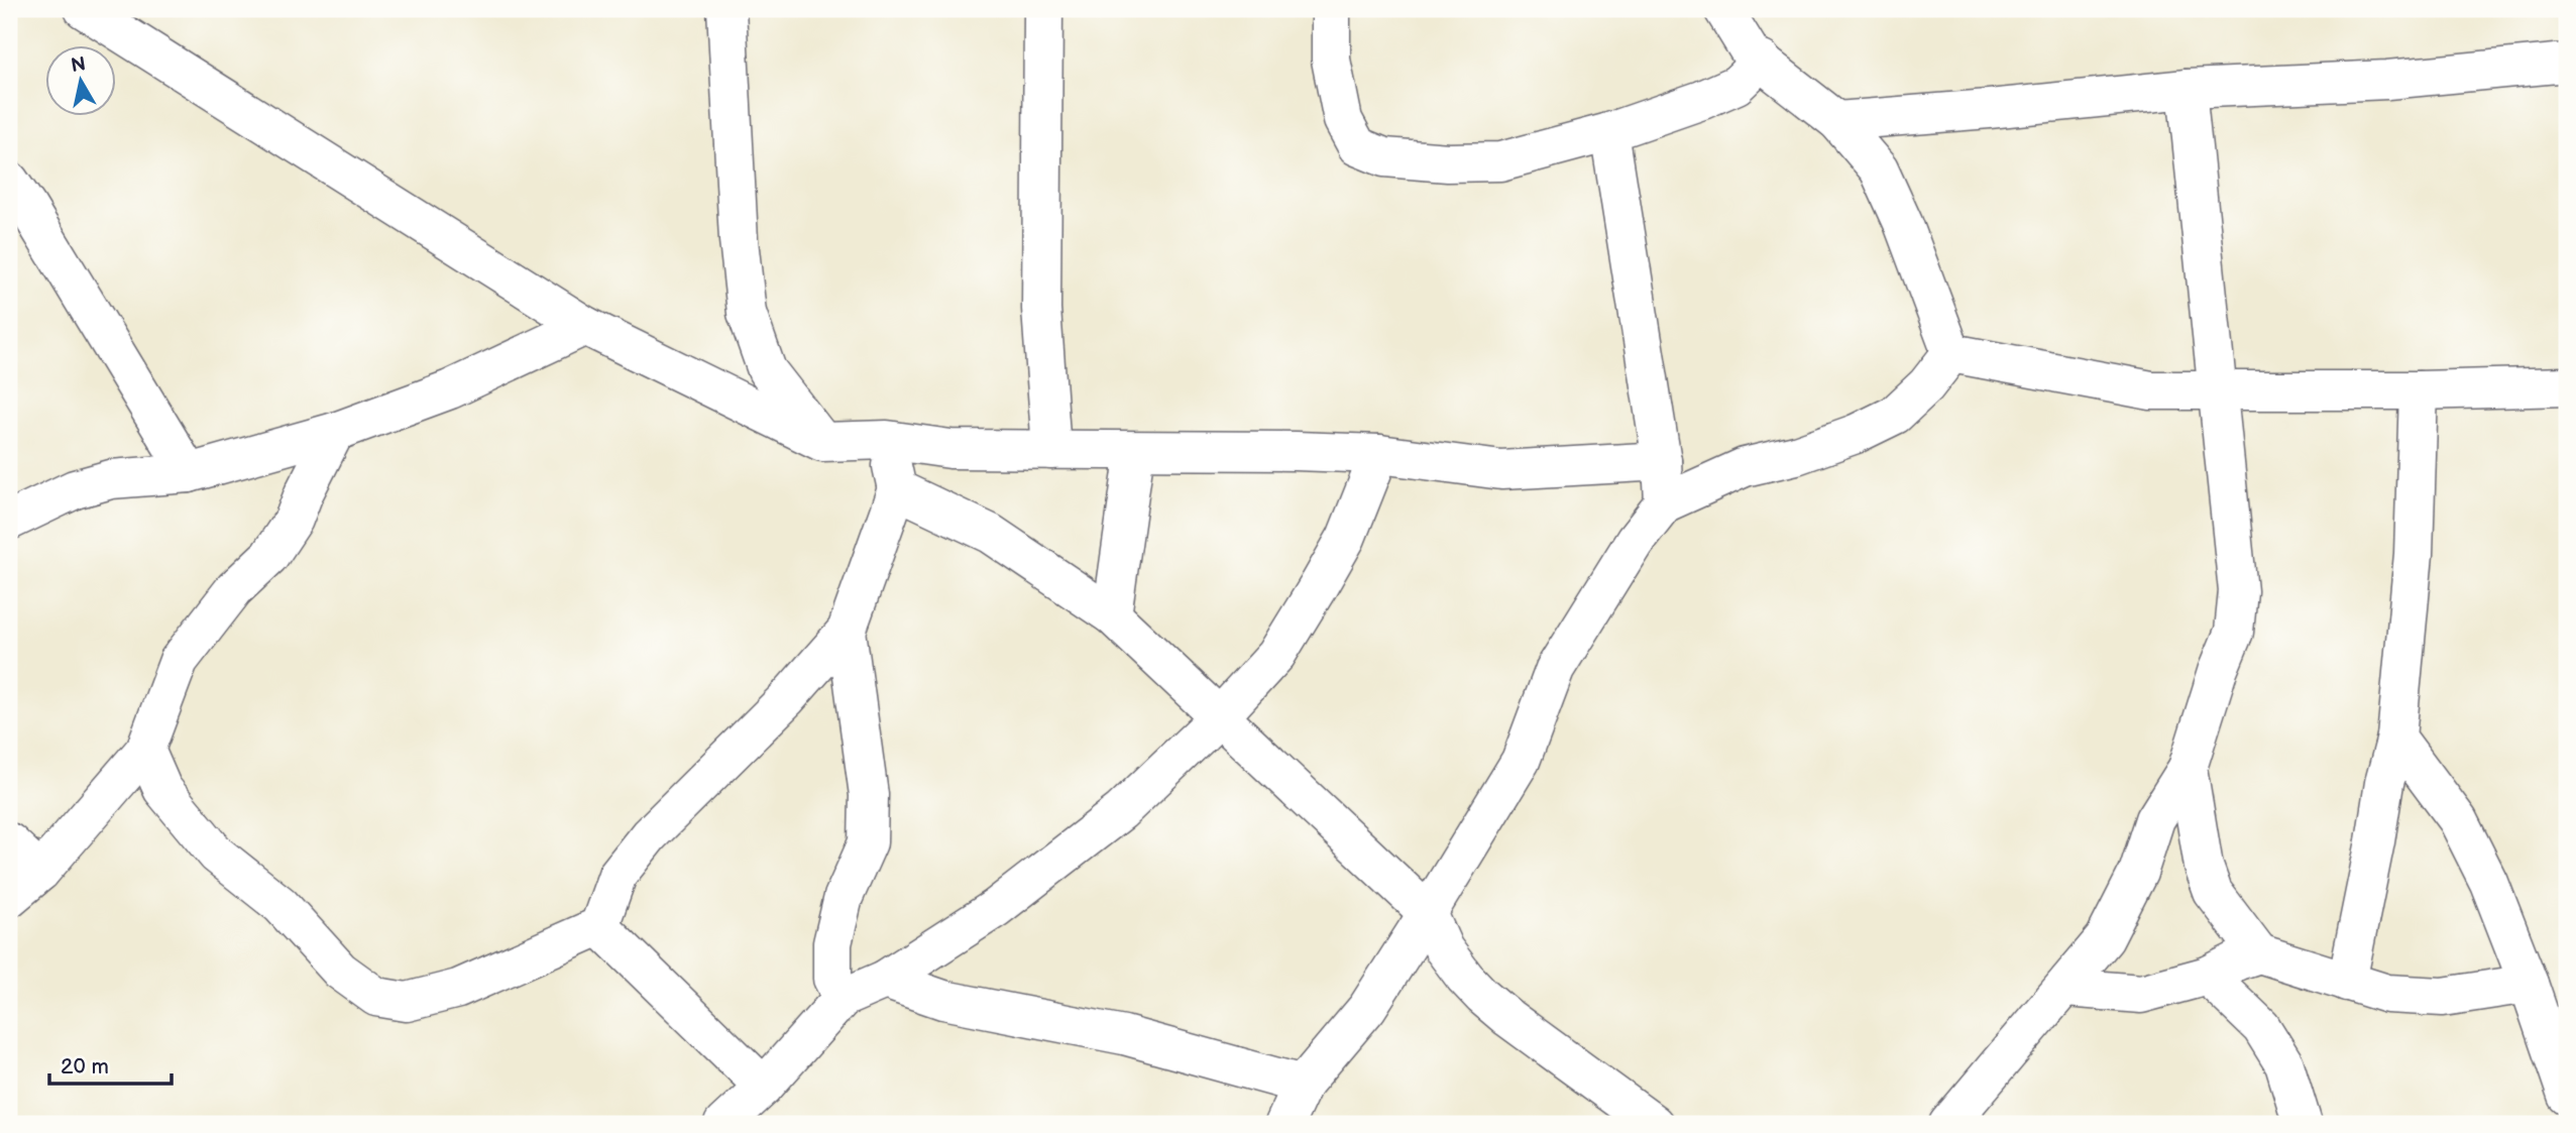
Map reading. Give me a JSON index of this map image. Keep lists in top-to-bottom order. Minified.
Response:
{"scale_bar":"20 m","north":"top"}
